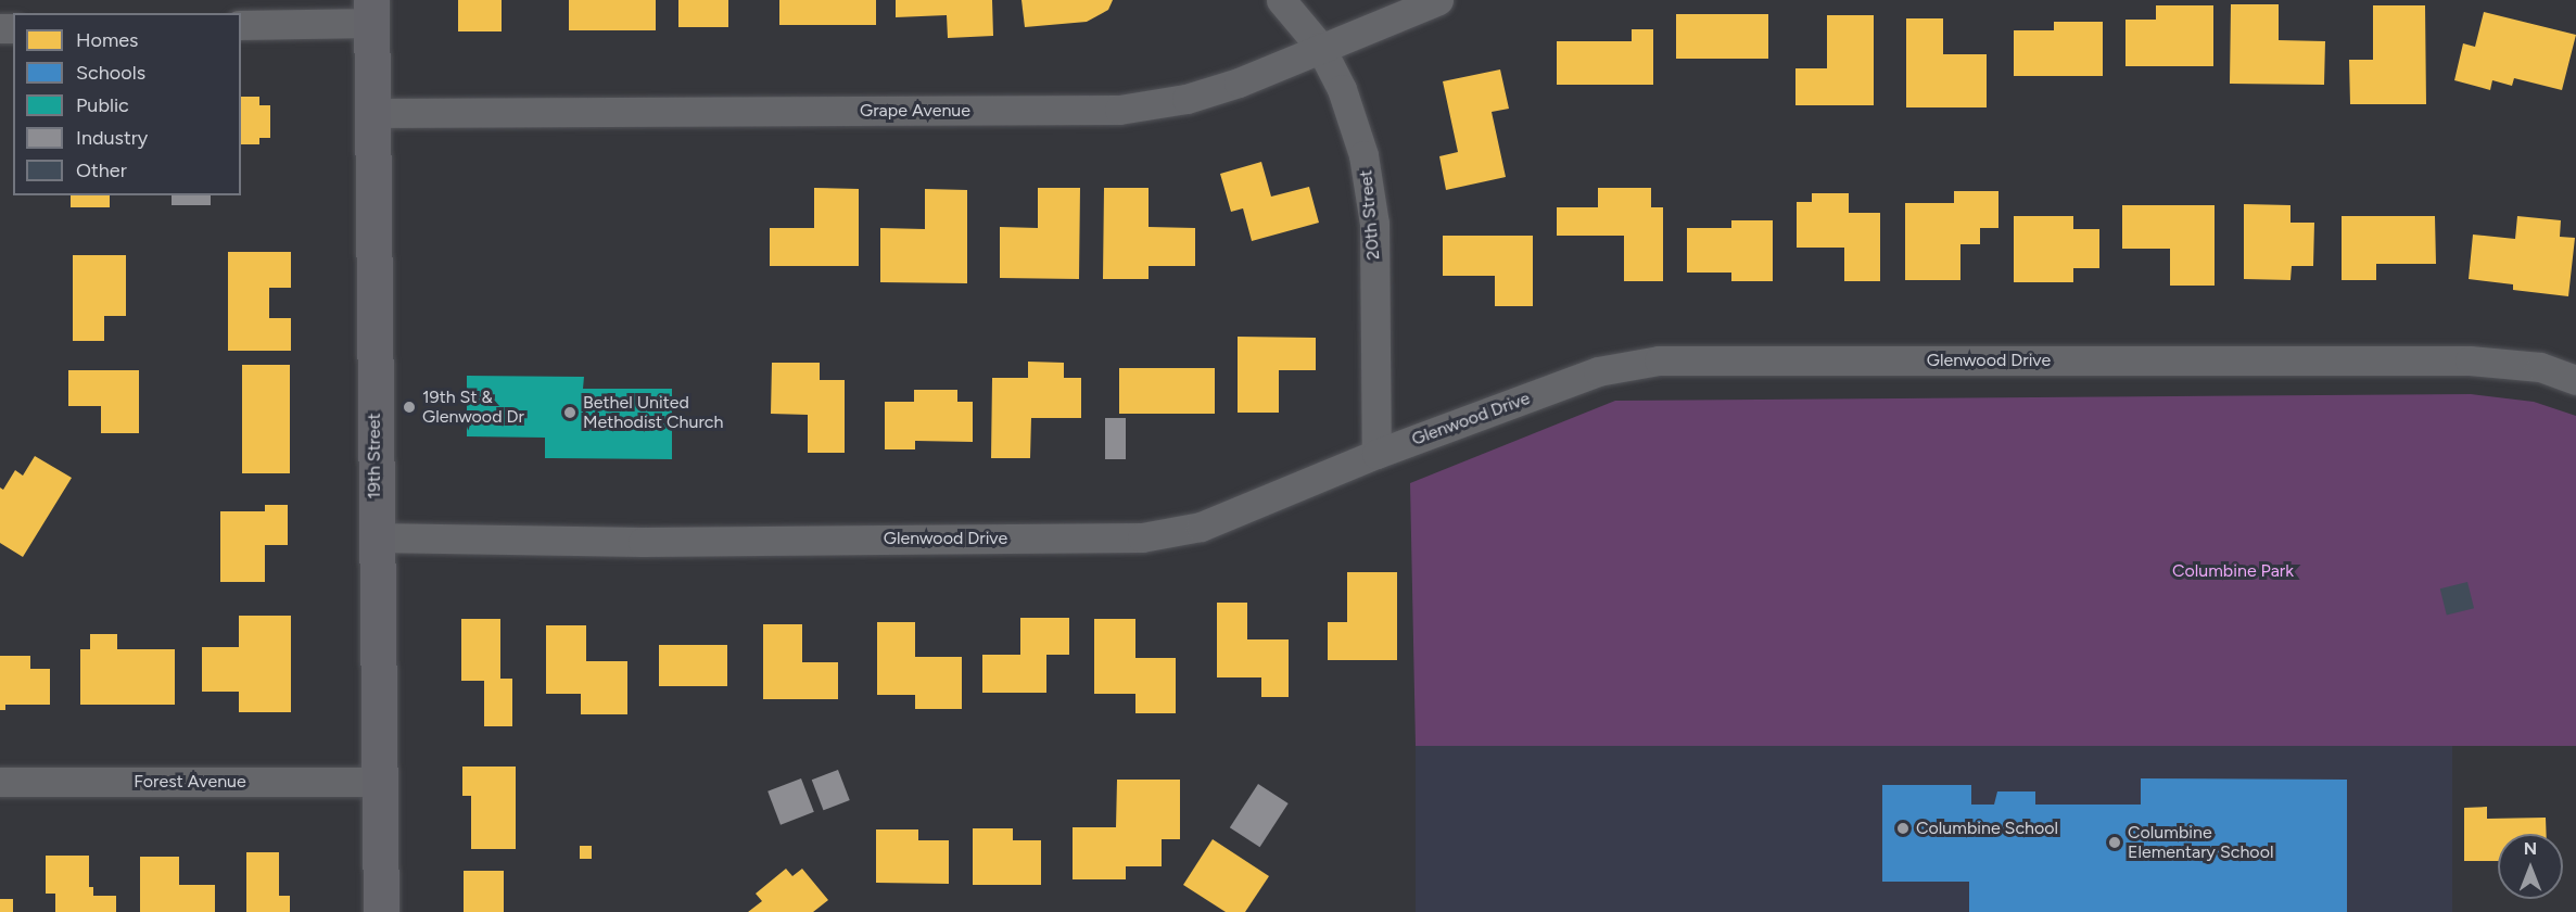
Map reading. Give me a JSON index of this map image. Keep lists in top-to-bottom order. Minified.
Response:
{"streets":{"street":["Grape Avenue","20th Street","Glenwood Drive","19th Street","Forest Avenue"]},"crossings":[["Grape Avenue","20th Street"],["Grape Avenue","19th Street"],["20th Street","Glenwood Drive"],["Glenwood Drive","19th Street"],["19th Street","Forest Avenue"]],"parks":["Columbine Park"],"places":["19th St & Glenwood Dr","Bethel United Methodist Church","Columbine School","Columbine Elementary School"],"legend":["Homes","Schools","Public","Industry","Other"],"north":"top"}
